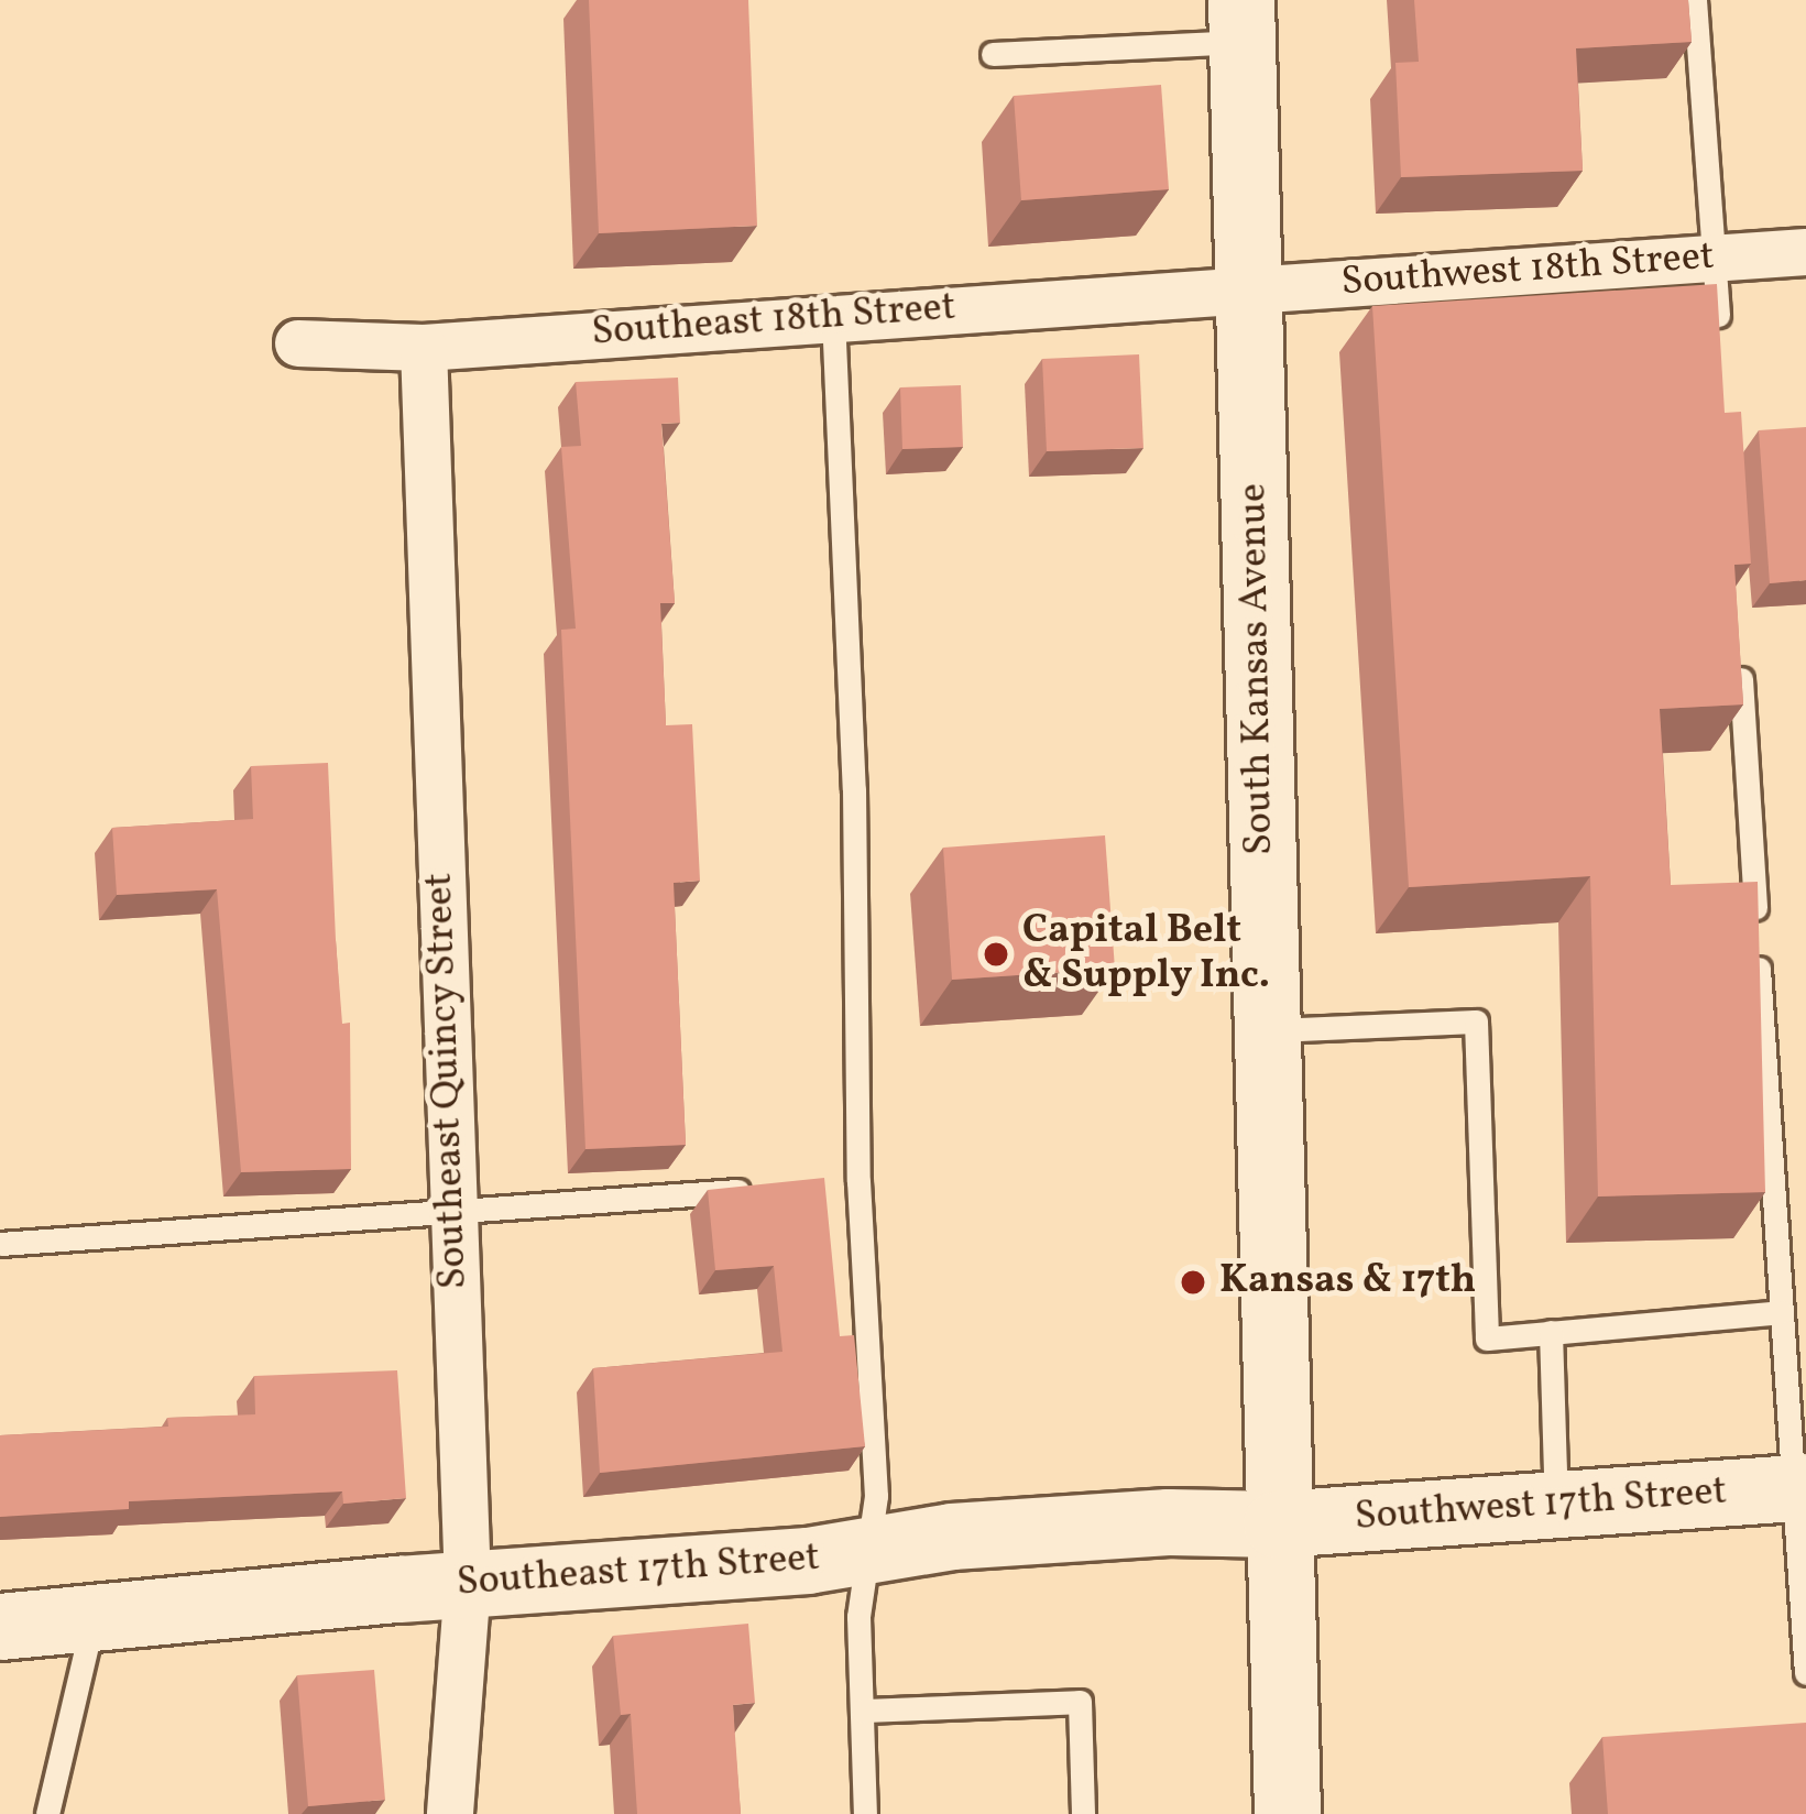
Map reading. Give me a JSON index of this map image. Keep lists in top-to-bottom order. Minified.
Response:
{"streets":{"main road":["South Kansas Avenue","Southwest 17th Street","Southeast 17th Street"],"street":["Southwest 18th Street","Southeast 18th Street","Southeast Quincy Street"]},"crossings":[["Southwest 18th Street","Southeast 18th Street"],["Southwest 18th Street","South Kansas Avenue"],["Southeast 18th Street","South Kansas Avenue"],["Southeast 18th Street","Southeast Quincy Street"],["South Kansas Avenue","Southwest 17th Street"],["South Kansas Avenue","Southeast 17th Street"],["Southeast Quincy Street","Southeast 17th Street"],["Southwest 17th Street","Southeast 17th Street"]],"places":["Capital Belt & Supply Inc.","Kansas & 17th"]}
